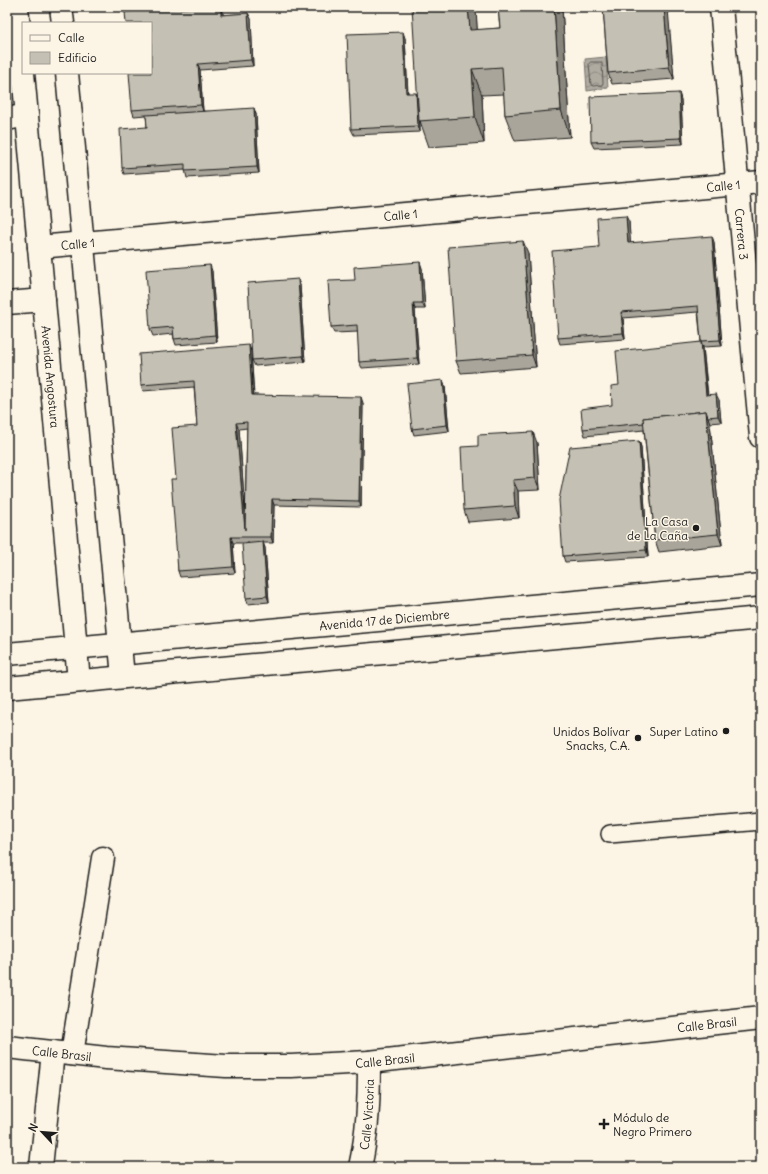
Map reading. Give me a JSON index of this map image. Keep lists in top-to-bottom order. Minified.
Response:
{"streets":{"street":["Calle 1","Carrera 3","Avenida Angostura","Avenida 17 de Diciembre","Calle Brasil","Calle Victoria"]},"crossings":[["Calle 1","Carrera 3"],["Calle 1","Avenida Angostura"],["Avenida Angostura","Avenida 17 de Diciembre"],["Calle Brasil","Calle Victoria"]],"places":{"other":["La Casa de La Caña","Super Latino","Unidos Bolívar Snacks, C.A."],"health":["Módulo de Negro Primero"]},"legend":["Calle","Edificio"],"north":"top left"}
